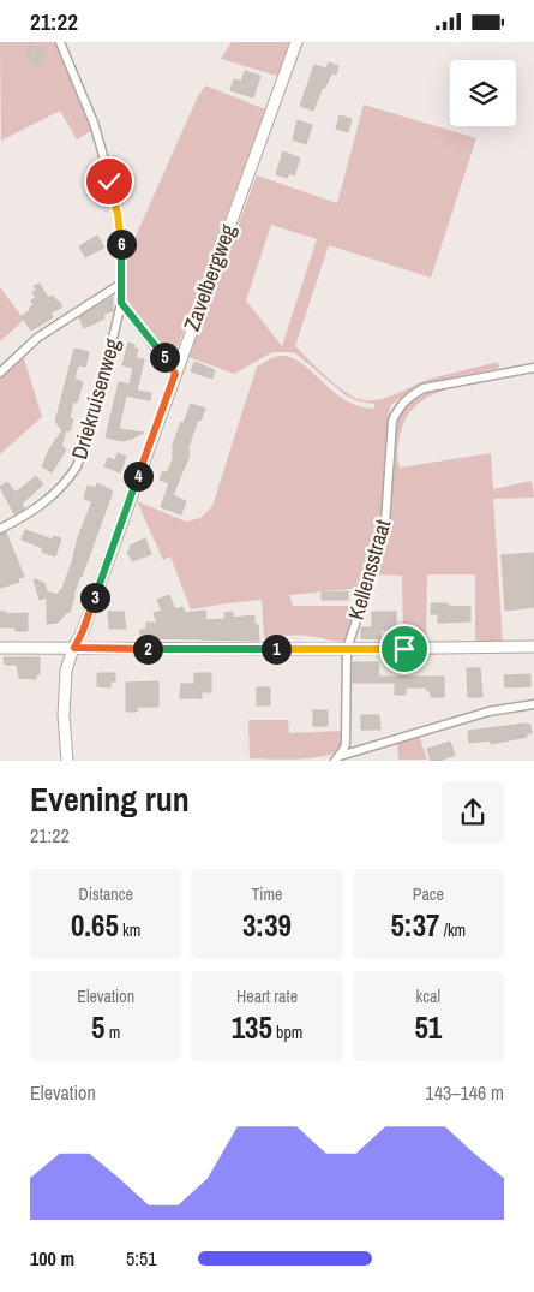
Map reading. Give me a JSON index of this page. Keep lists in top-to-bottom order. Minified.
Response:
{"streets":{"main road":["Zavelbergweg"],"street":["Driekruisenweg","Kellensstraat"]},"crossings":[["Zavelbergweg","Driekruisenweg"]],"page":{"status":"21:22","pins":["6","5","4","3","1","2"],"heading":["Evening run","21:22"],"stats":[["Distance","0.65 km"],["Time","3:39"],["Pace","5:37 /km"],["Elevation","5 m"],["Heart rate","135 bpm"],["kcal","51"]],"chart":["Elevation","143–146 m"],"list":[{"name":"100 m","note":"5:51"}]}}
